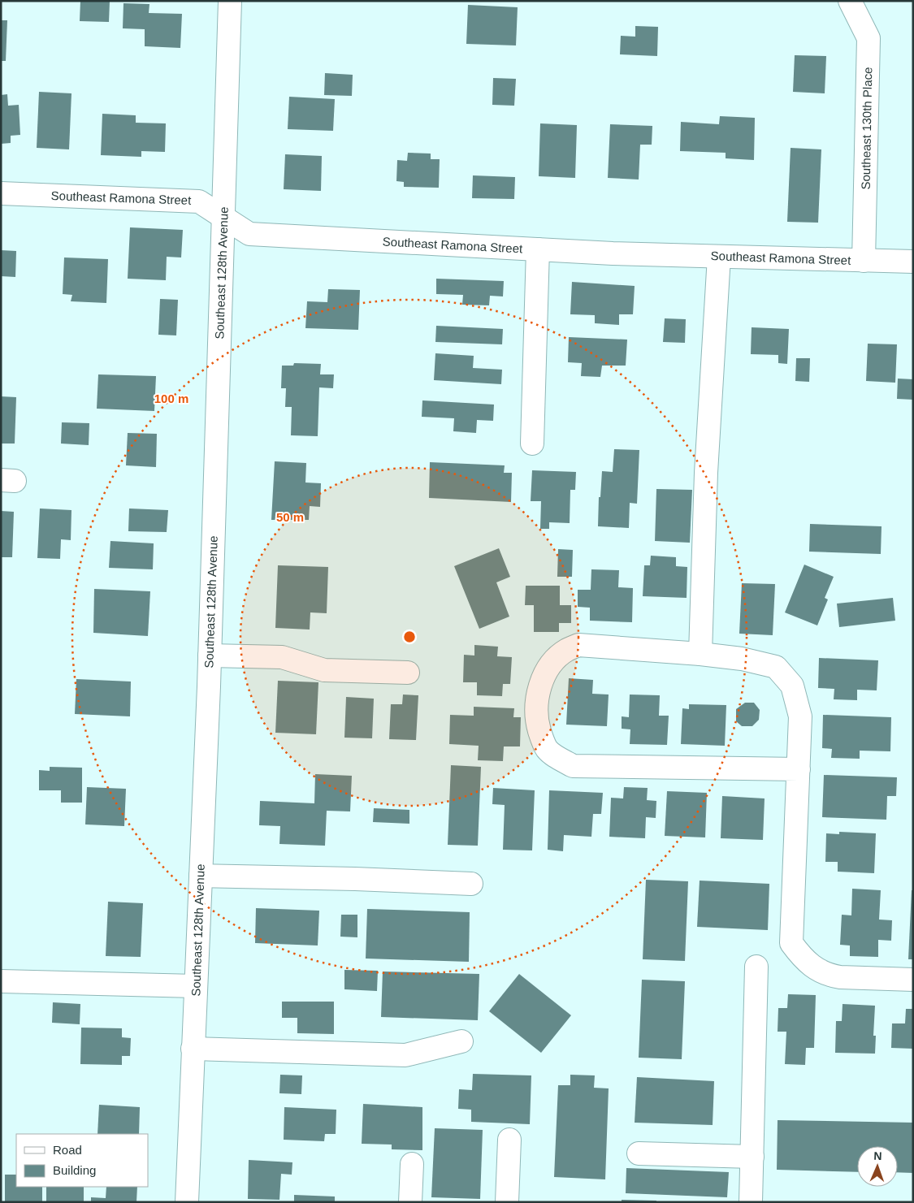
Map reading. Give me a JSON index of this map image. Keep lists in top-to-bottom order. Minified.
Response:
{"streets":{"street":["Southeast 130th Place","Southeast Ramona Street","Southeast 128th Avenue"]},"crossings":[["Southeast 130th Place","Southeast Ramona Street"],["Southeast Ramona Street","Southeast 128th Avenue"]],"legend":["Road","Building"],"north":"top","rings":["100 m","50 m"]}
